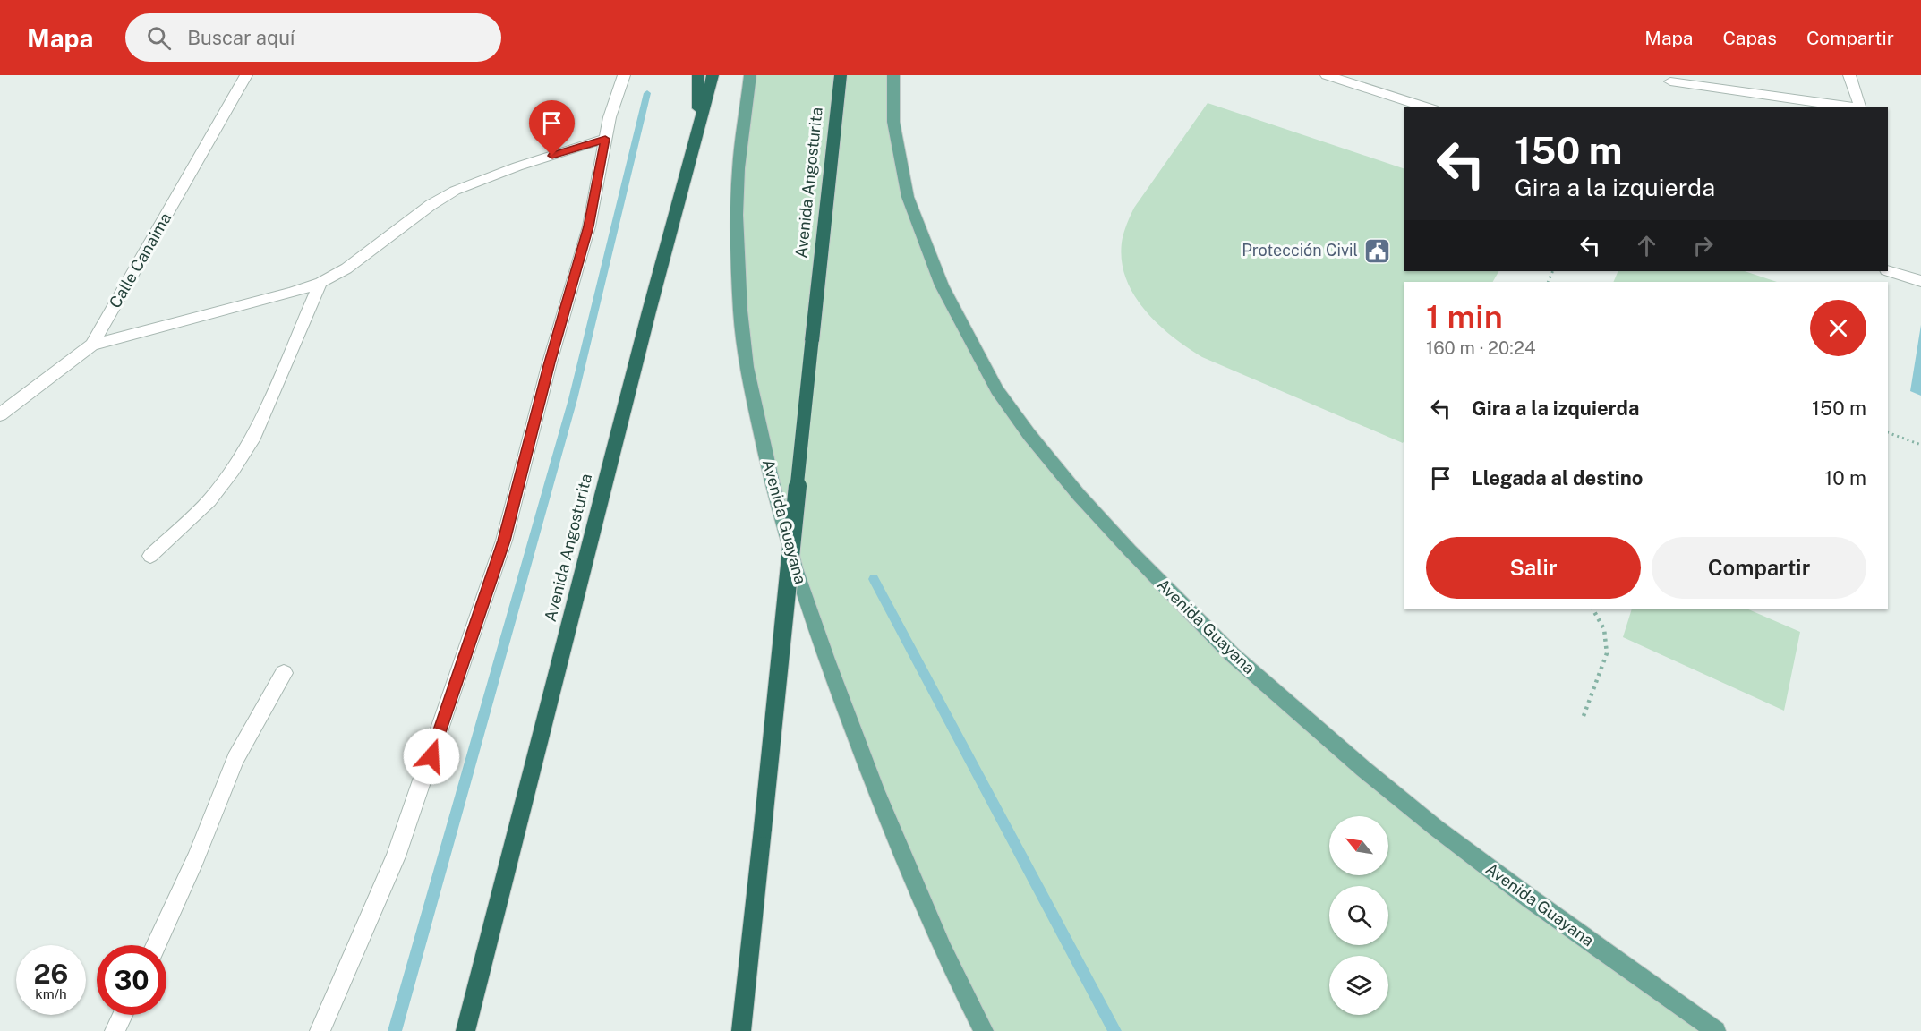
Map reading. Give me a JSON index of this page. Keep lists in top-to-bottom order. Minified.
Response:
{"streets":{"highway":["Avenida Angosturita"],"main road":["Avenida Guayana"],"street":["Calle Canaima"]},"places":{"public building":["Protección Civil"]},"north":"top left","page":{"header":"Mapa","search":"Buscar aquí","nav":["Mapa","Capas","Compartir"],"turn":["150 m","Gira a la izquierda"],"heading":["1 min","160 m · 20:24"],"list":[{"name":"Gira a la izquierda","value":"150 m"},{"name":"Llegada al destino","value":"10 m"}],"buttons":["Salir","Compartir"],"speed":"26 km/h","limit":"30"}}
